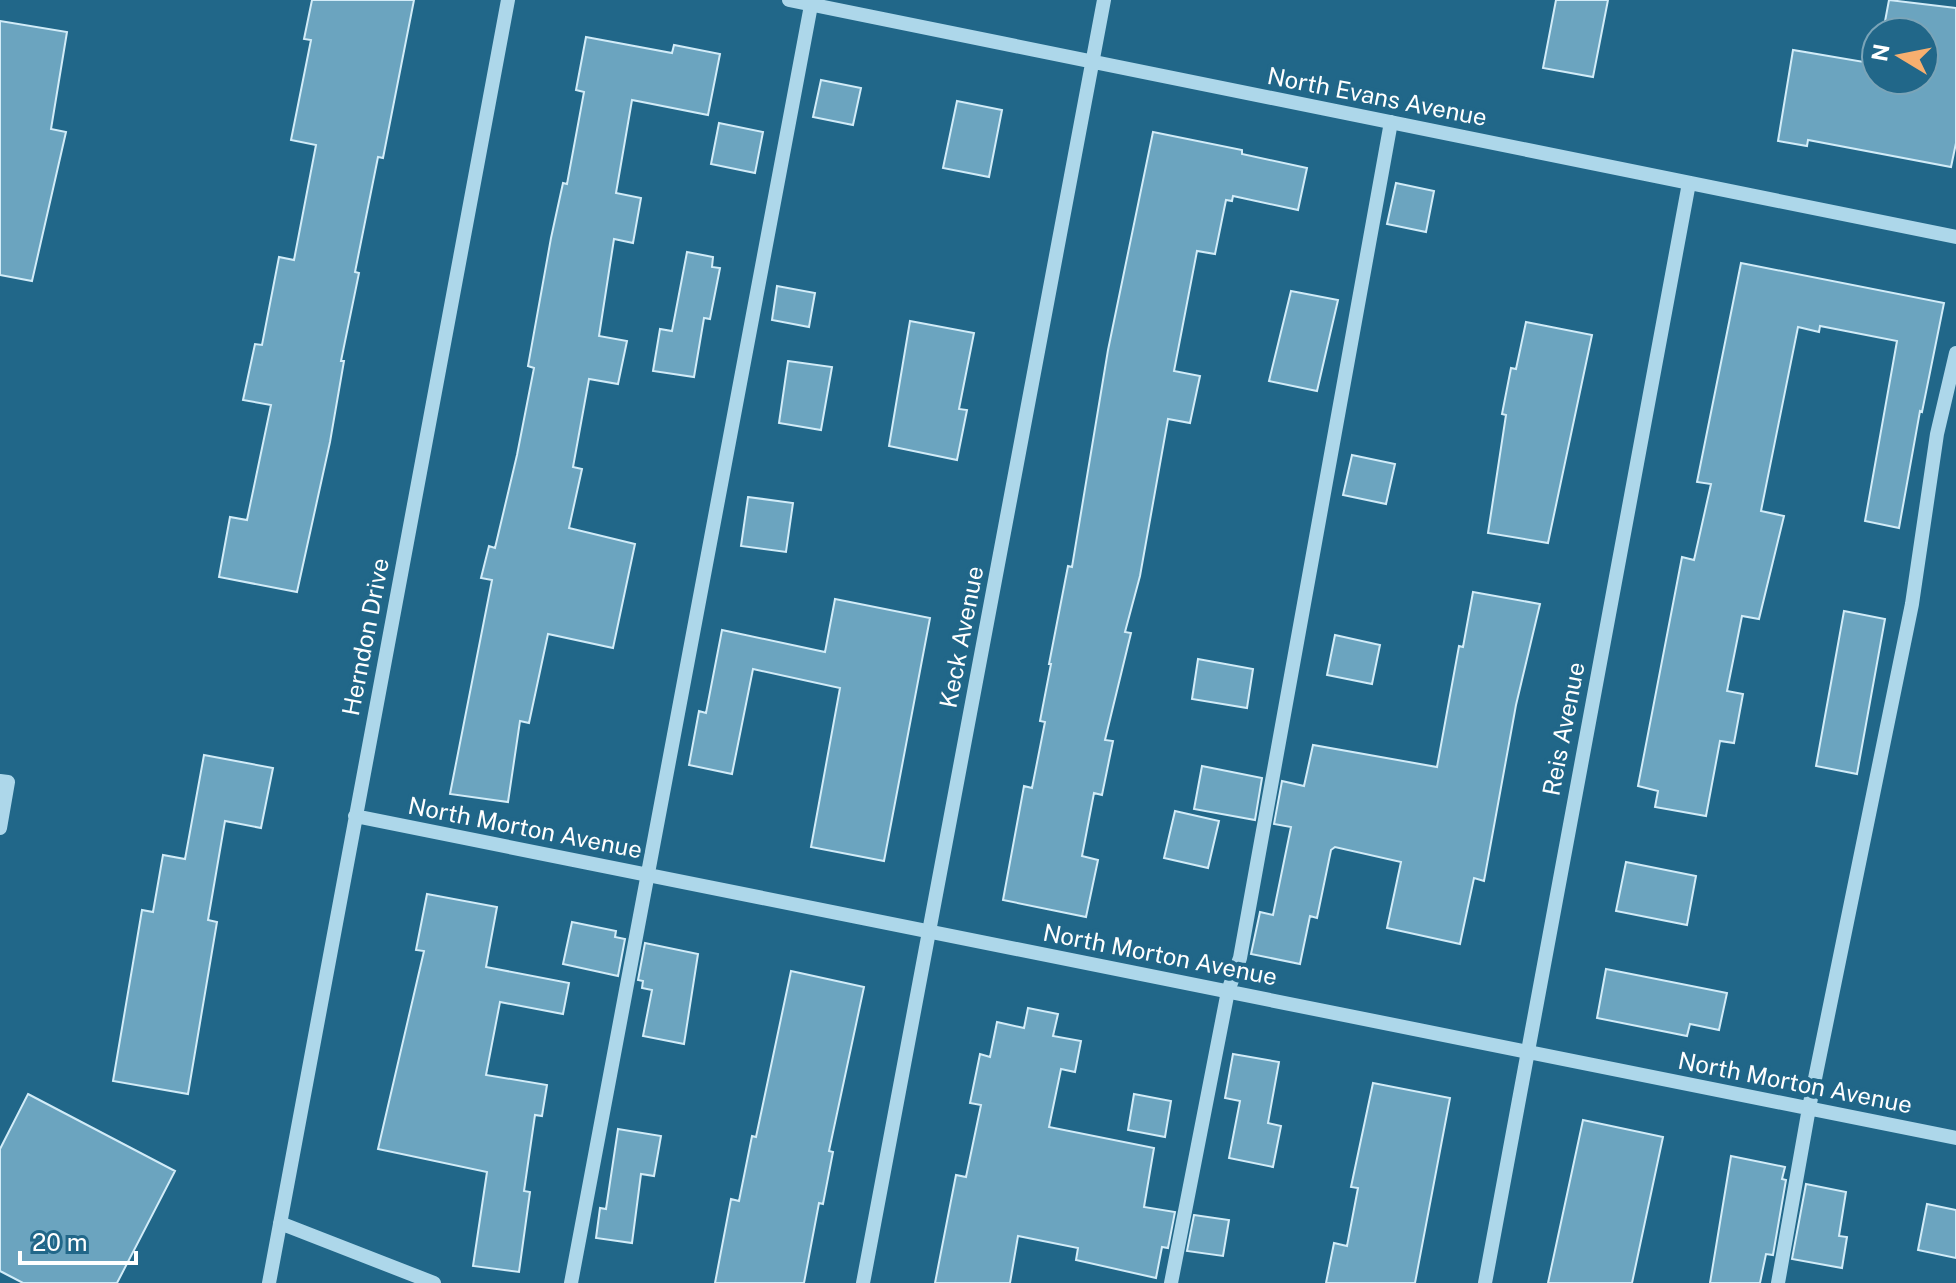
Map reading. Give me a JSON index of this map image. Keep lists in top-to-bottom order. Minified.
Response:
{"streets":{"street":["North Evans Avenue","Herndon Drive","Keck Avenue","Reis Avenue","North Morton Avenue"]},"crossings":[["North Evans Avenue","Keck Avenue"],["North Evans Avenue","Reis Avenue"],["Herndon Drive","North Morton Avenue"],["Keck Avenue","North Morton Avenue"],["Reis Avenue","North Morton Avenue"]],"scale_bar":"20 m","north":"left"}
